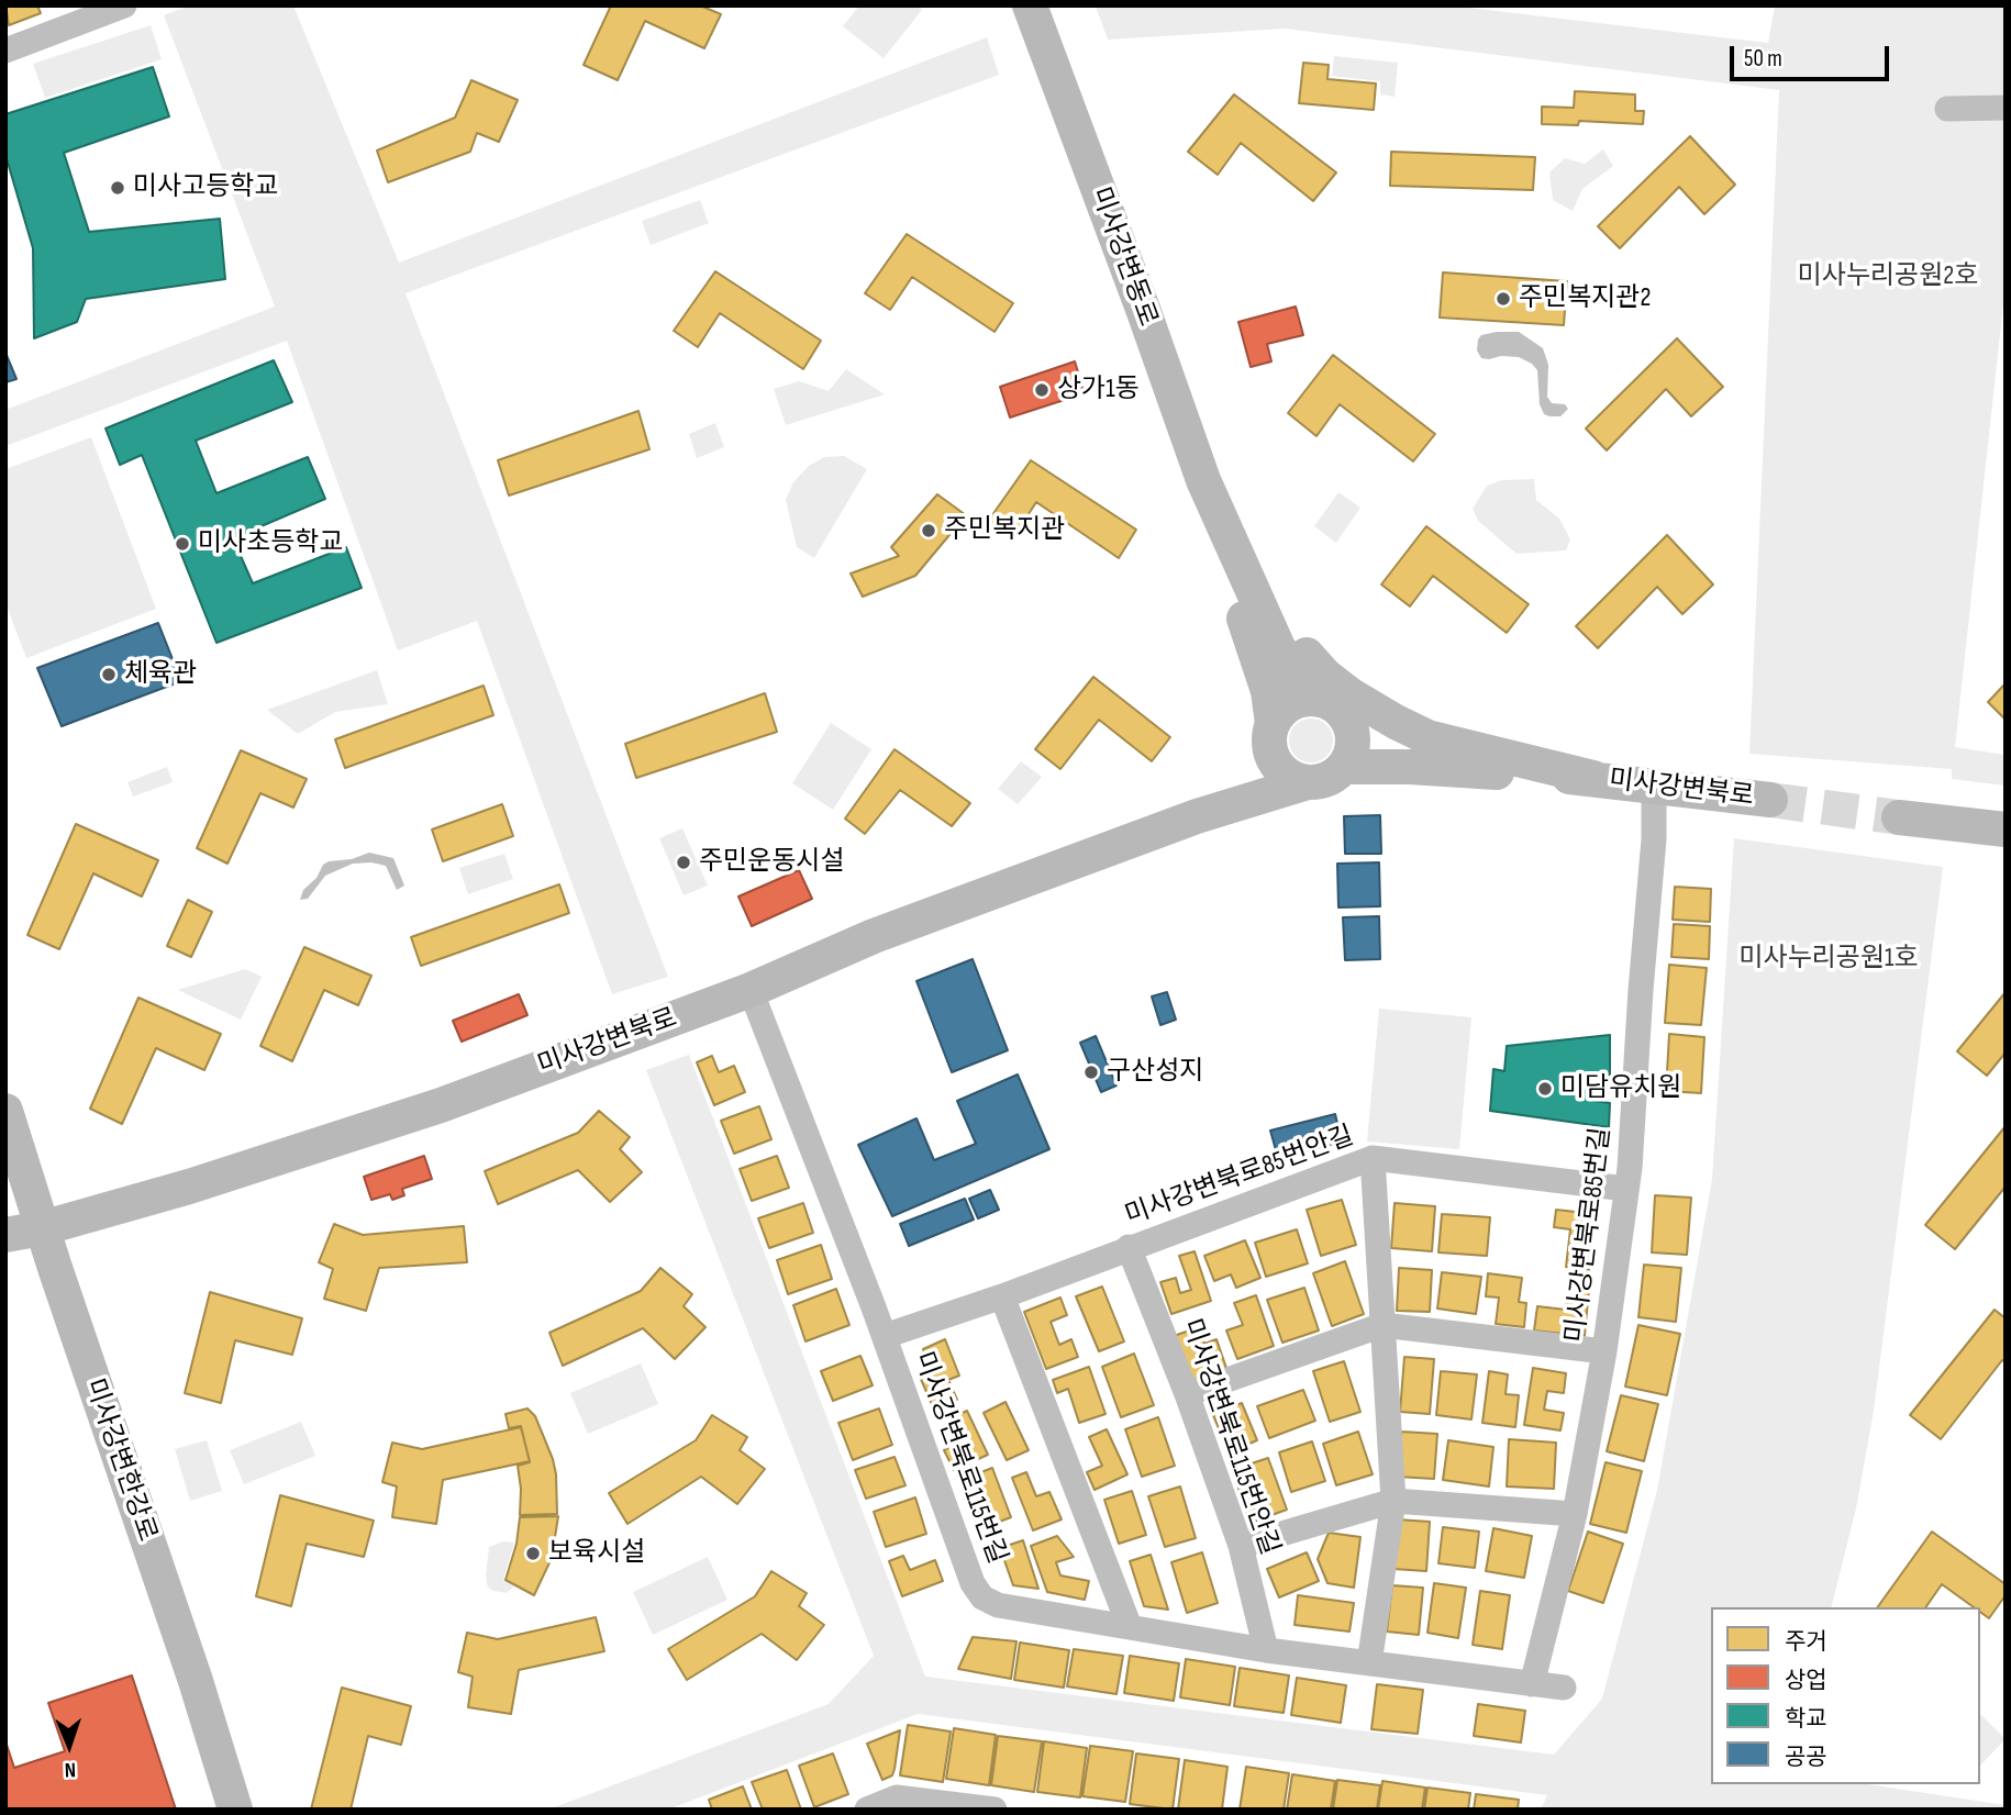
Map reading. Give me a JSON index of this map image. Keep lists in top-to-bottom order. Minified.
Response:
{"streets":{"main road":["미사강변동로","미사강변북로","미사강변한강로"],"street":["미사강변북로85번안길","미사강변북로85번길","미사강변북로115번안길","미사강변북로115번길"]},"crossings":[["미사강변북로","미사강변북로85번길"],["미사강변북로","미사강변북로115번길"],["미사강변북로","미사강변한강로"],["미사강변북로85번안길","미사강변북로85번길"],["미사강변북로85번안길","미사강변북로115번안길"],["미사강변북로85번안길","미사강변북로115번길"],["미사강변북로85번길","미사강변북로115번길"],["미사강변북로115번안길","미사강변북로115번길"]],"parks":["미사누리공원2호","미사누리공원1호"],"places":["미사고등학교","주민복지관2","상가1동","주민복지관","미사초등학교","체육관","주민운동시설","구산성지","미담유치원","보육시설"],"legend":["주거","상업","학교","공공"],"scale_bar":"50 m","north":"bottom"}
